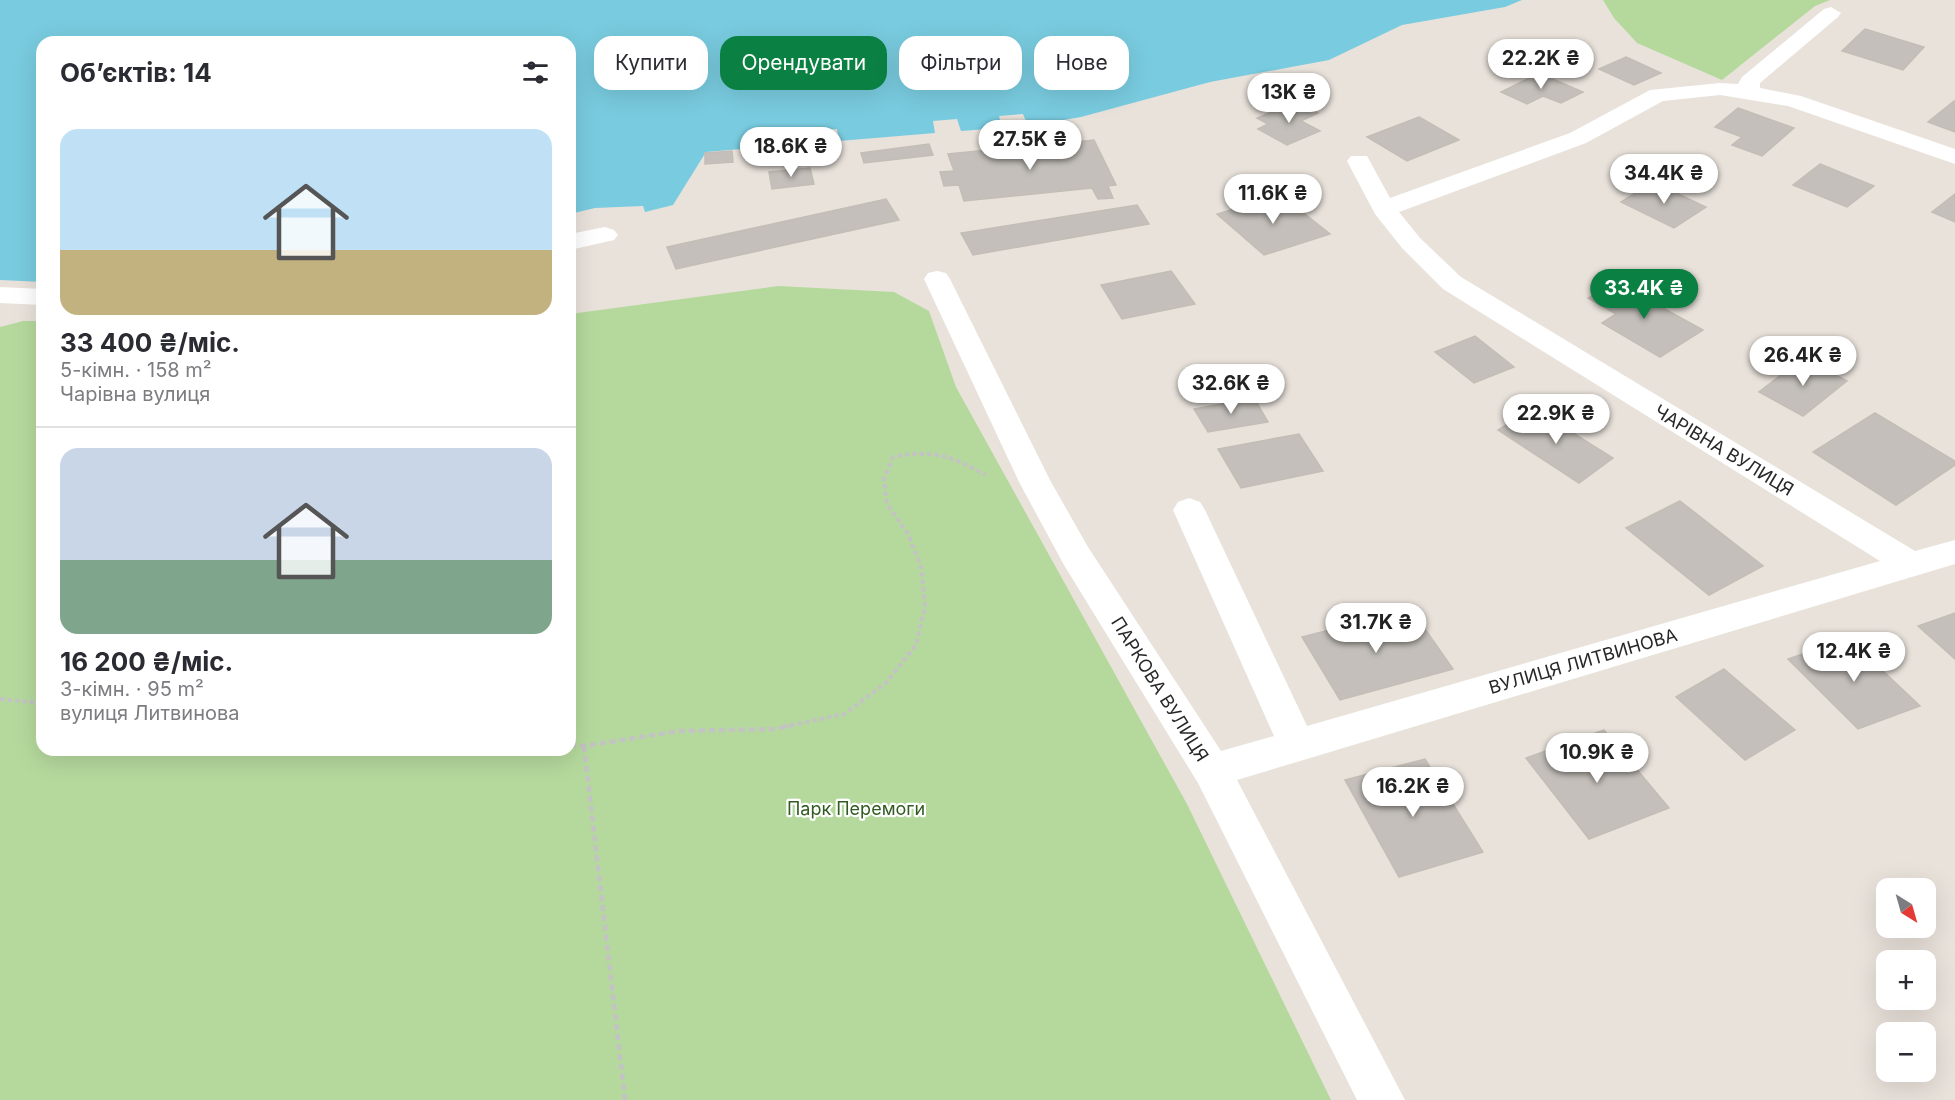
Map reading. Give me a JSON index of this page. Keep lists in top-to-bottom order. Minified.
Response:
{"streets":{"street":["ЧАРІВНА ВУЛИЦЯ","ВУЛИЦЯ ЛИТВИНОВА","ПАРКОВА ВУЛИЦЯ"]},"crossings":[["ЧАРІВНА ВУЛИЦЯ","ВУЛИЦЯ ЛИТВИНОВА"],["ВУЛИЦЯ ЛИТВИНОВА","ПАРКОВА ВУЛИЦЯ"]],"parks":["Парк Перемоги"],"north":"bottom right","page":{"chip":["Купити","Орендувати","Фільтри","Нове"],"heading":"Об’єктів: 14","price":["22.2K ₴","13K ₴","27.5K ₴","18.6K ₴","34.4K ₴","11.6K ₴","33.4K ₴","26.4K ₴","32.6K ₴","22.9K ₴","31.7K ₴","12.4K ₴","10.9K ₴","16.2K ₴"],"list":[{"name":"33 400 ₴/міс.","note":"5-кімн. · 158 m² · Чарівна вулиця"},{"name":"16 200 ₴/міс.","note":"3-кімн. · 95 m² · вулиця Литвинова"}],"map_buttons":["+","−"]}}
